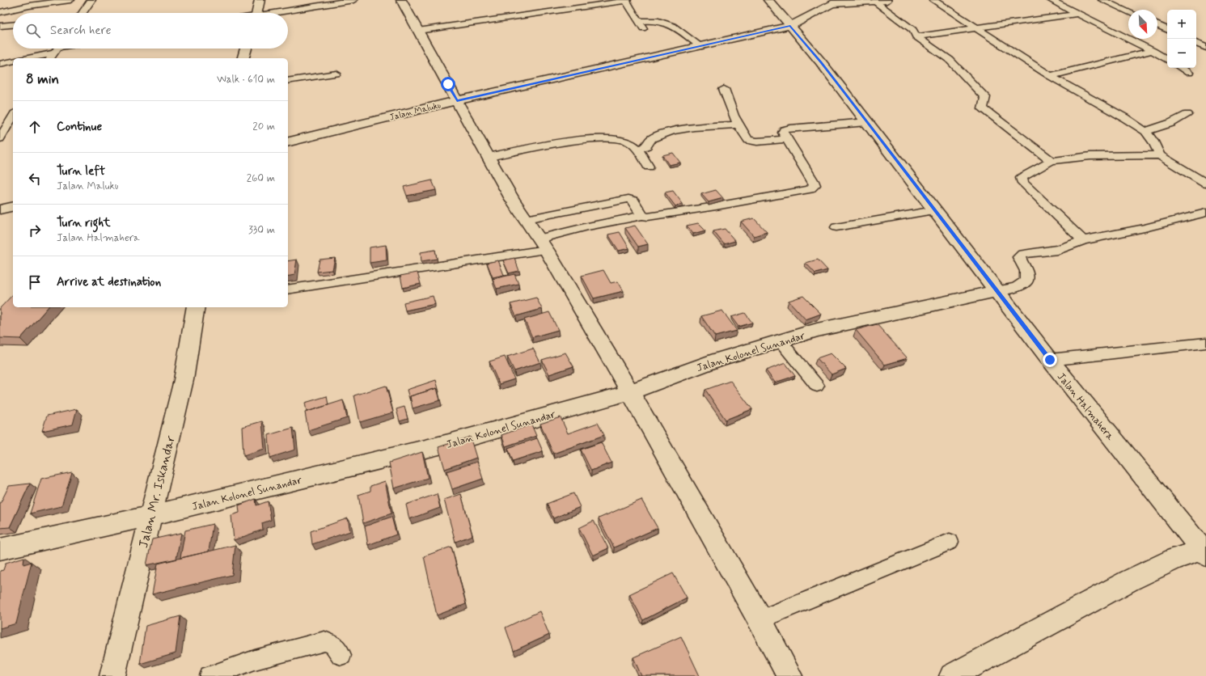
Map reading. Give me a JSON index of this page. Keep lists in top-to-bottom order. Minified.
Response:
{"streets":{"main road":["Jalan Maluku","Jalan Kolonel Sunandar","Jalan Halmahera","Jalan Mr. Iskandar"]},"crossings":[["Jalan Maluku","Jalan Halmahera"],["Jalan Kolonel Sunandar","Jalan Halmahera"],["Jalan Kolonel Sunandar","Jalan Mr. Iskandar"]],"north":"bottom right","page":{"map_buttons":["+","−"],"search":"Search here","heading":["8 min","Walk · 610 m"],"list":[["Continue","20 m"],["Turn left","Jalan Maluku","260 m"],["Turn right","Jalan Halmahera","330 m"],"Arrive at destination"]}}
